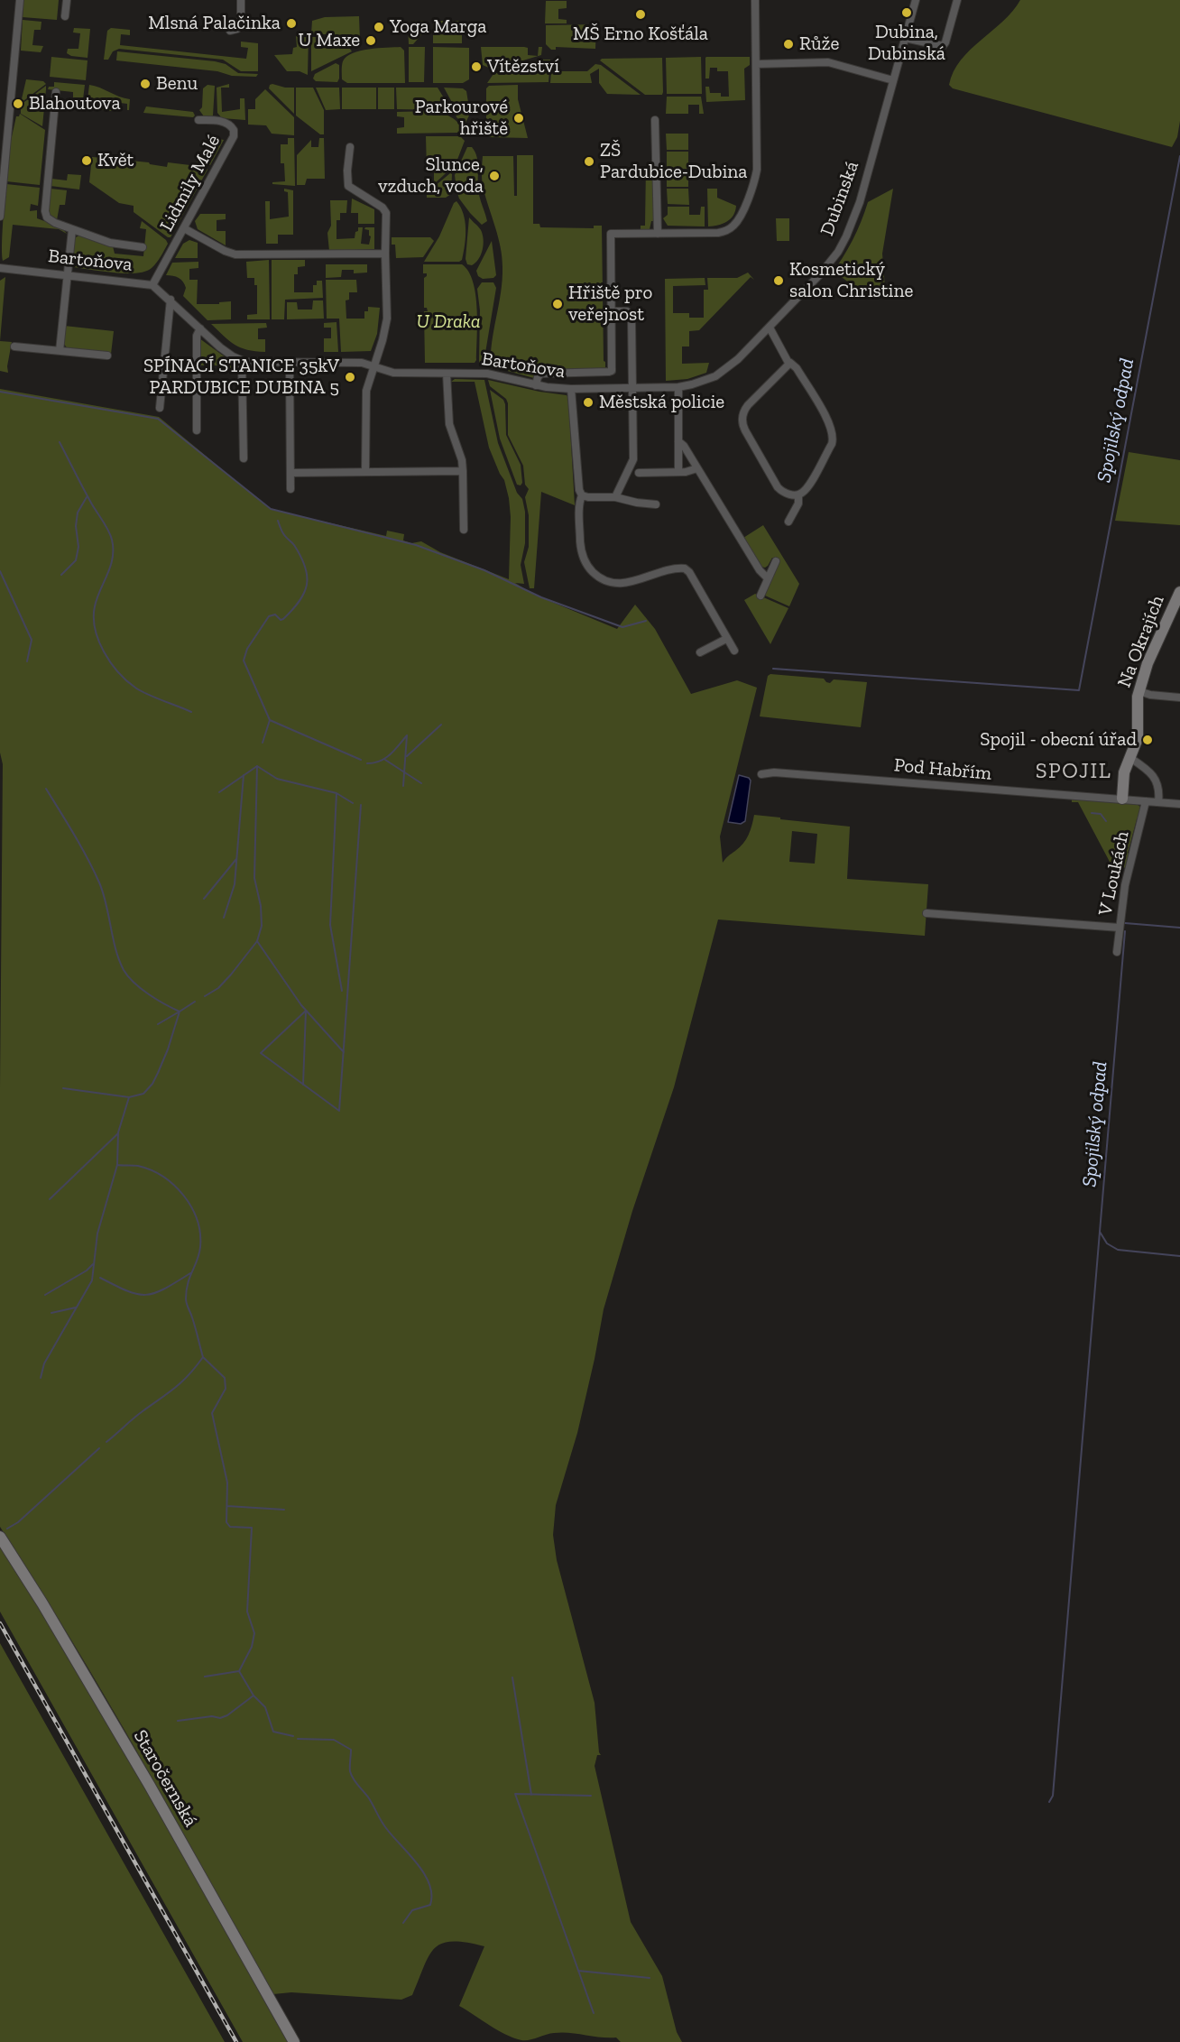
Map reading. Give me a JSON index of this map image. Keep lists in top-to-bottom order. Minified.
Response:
{"streets":{"main road":["Na Okrajích","Staročernská"],"street":["Lidmily Malé","Dubinská","Bartoňova","Pod Habřím","V Loukách"]},"crossings":[["Lidmily Malé","Bartoňova"],["Dubinská","Bartoňova"],["Na Okrajích","Pod Habřím"],["Pod Habřím","V Loukách"]],"districts":["SPOJIL"],"water":["Spojilský odpad"],"parks":["U Draka"],"places":["Dubina, Dubinská","MŠ Erno Košťála","Mlsná Palačinka","Yoga Marga","U Maxe","Růže","Vítězství","Benu","Blahoutova","Parkourové hřiště","Květ","ZŠ Pardubice-Dubina","Slunce, vzduch, voda","Kosmetický salon Christine","Hřiště pro veřejnost","SPÍNACÍ STANICE 35kV PARDUBICE DUBINA 5","Městská policie","Spojil - obecní úřad"]}
